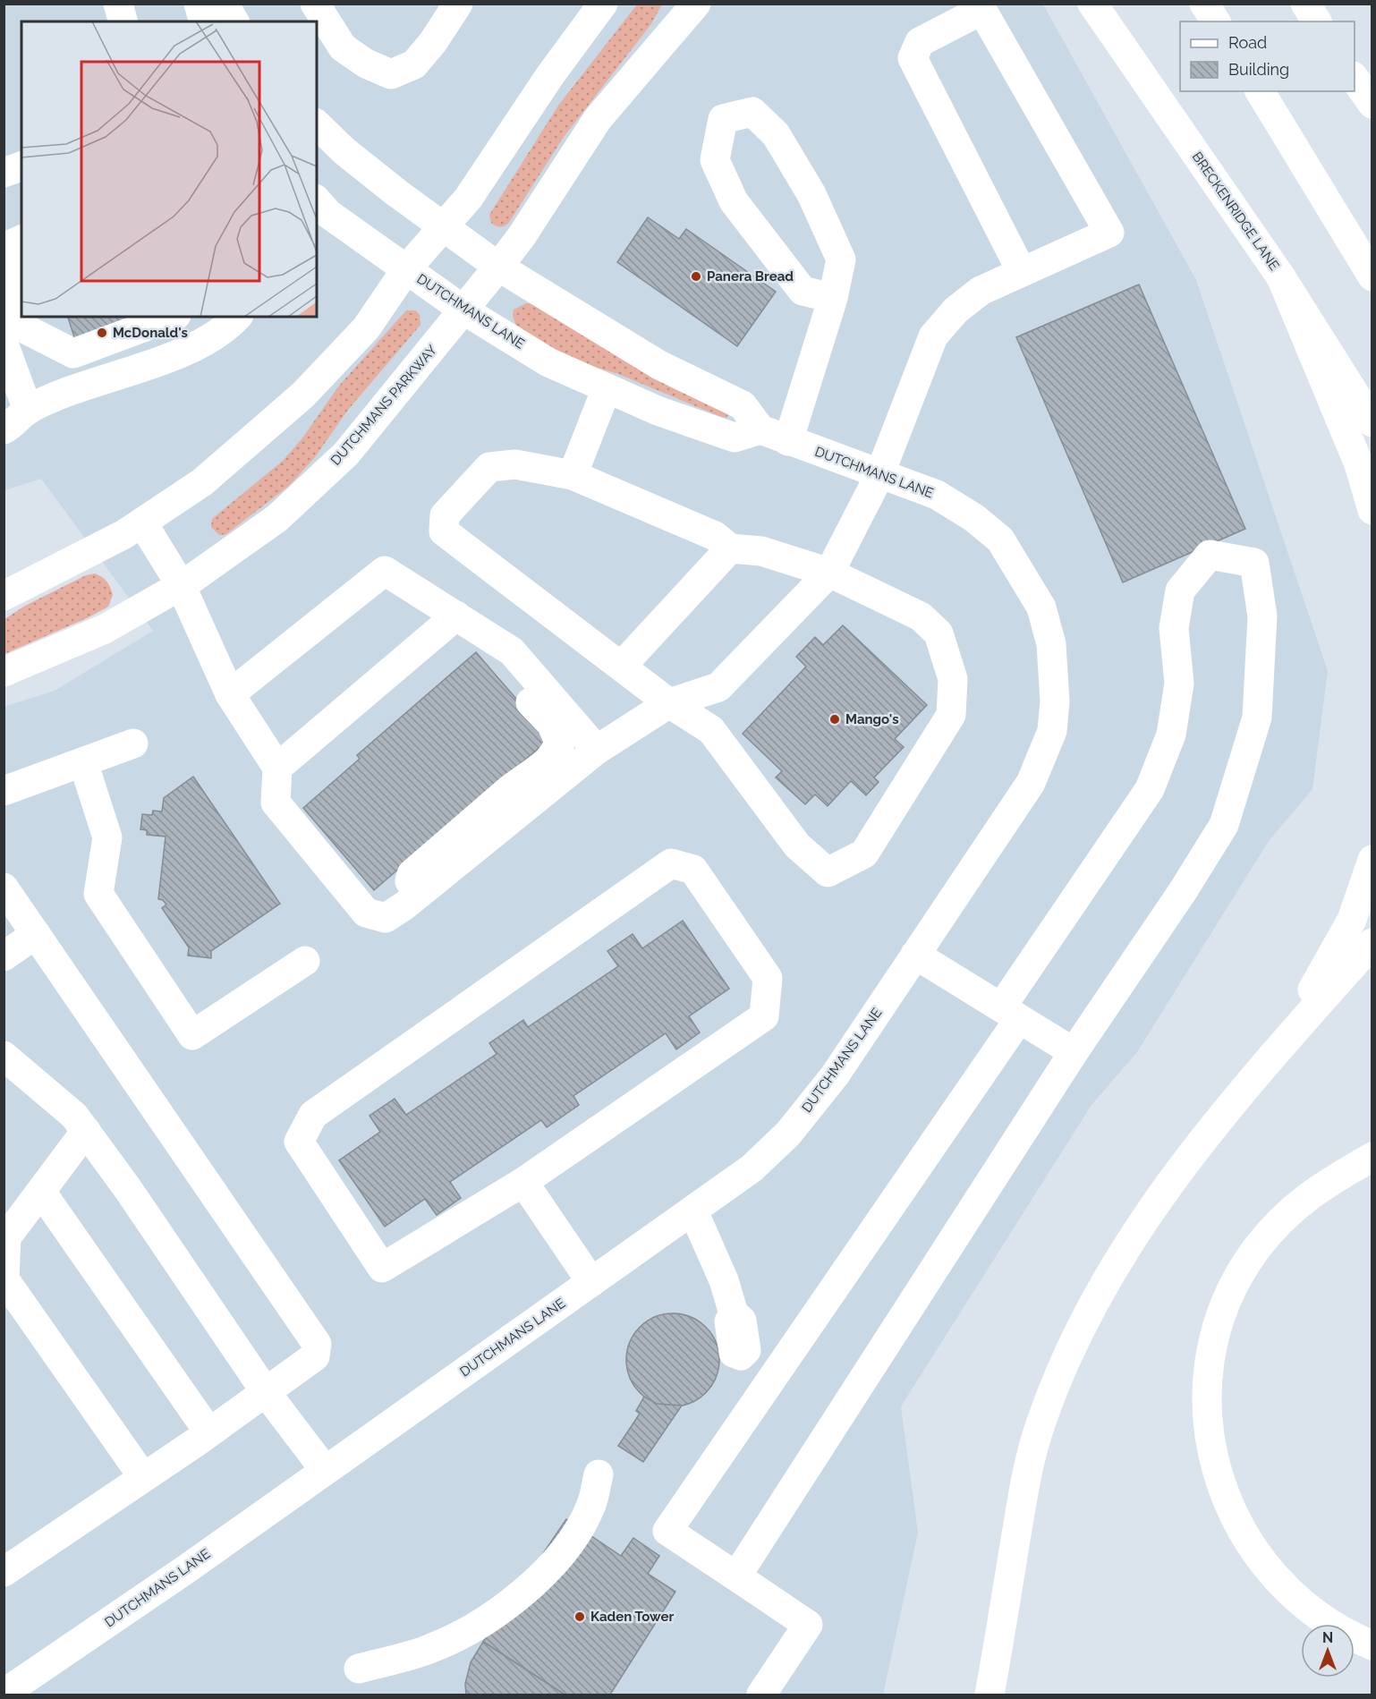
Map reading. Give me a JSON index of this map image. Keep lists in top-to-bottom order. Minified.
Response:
{"streets":{"main road":["BRECKENRIDGE LANE","DUTCHMANS LANE","DUTCHMANS PARKWAY"]},"crossings":[["DUTCHMANS LANE","DUTCHMANS PARKWAY"]],"places":["Panera Bread","McDonald's","Mango's","Kaden Tower"],"legend":["Road","Building"],"north":"top"}
